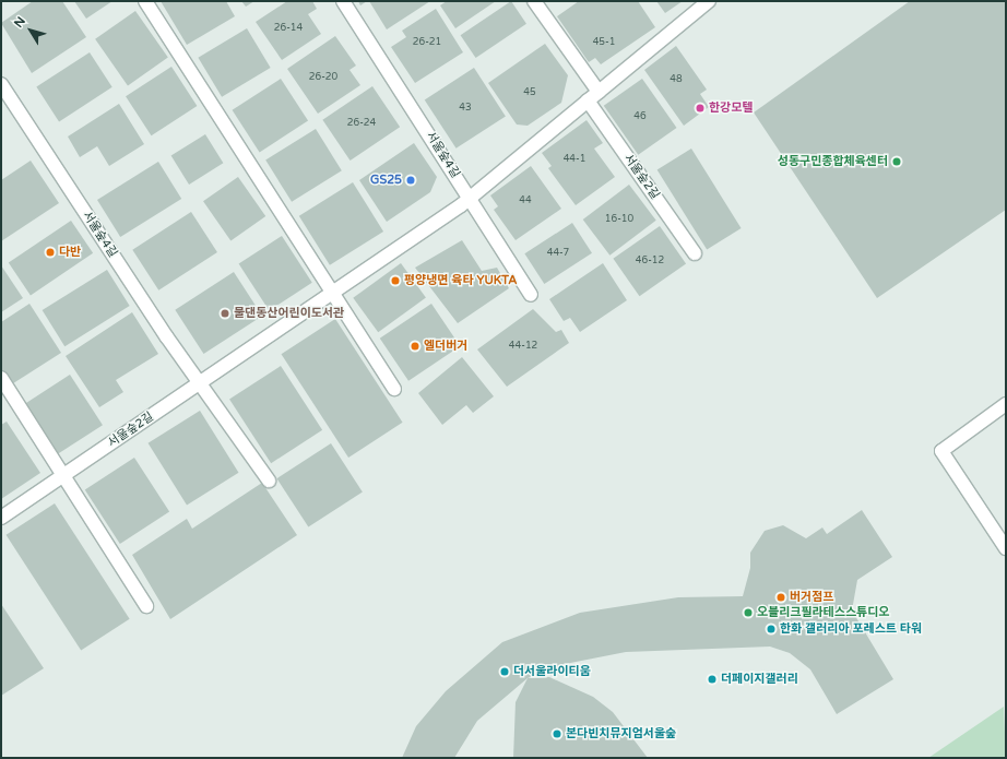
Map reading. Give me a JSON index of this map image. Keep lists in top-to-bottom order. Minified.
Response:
{"streets":{"street":["서울숲4길","서울숲2길"]},"crossings":[["서울숲4길","서울숲2길"]],"places":["한강모텔","성동구민종합체육센터","GS25","다반","평양냉면 육타 YUKTA","물댄동산어린이도서관","엘더버거","버거점프","오블리크필라테스스튜디오","한화 갤러리아 포레스트 타워","더서울라이티움","더페이지갤러리","본다빈치뮤지엄서울숲"],"house_numbers":["26-14","26-21","45-1","26-20","48","45","43","46","26-24","44-1","44","16-10","44-7","46-12","44-12"],"north":"top left"}
